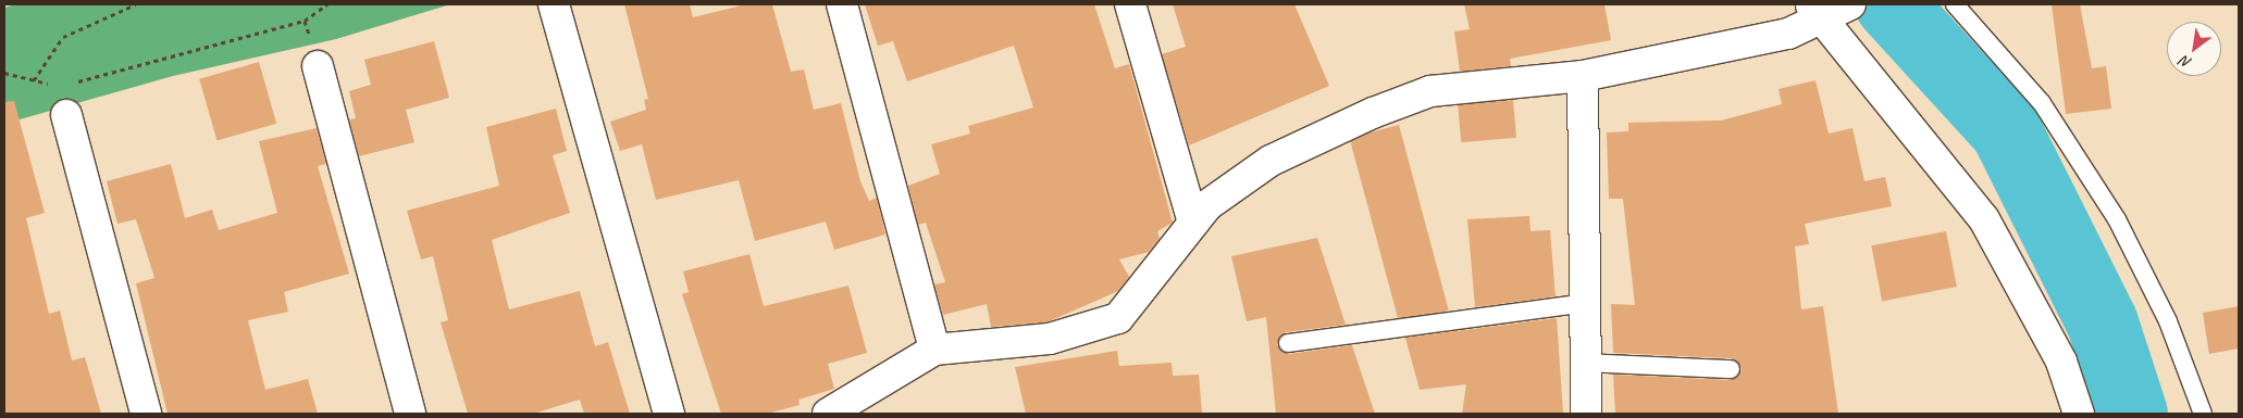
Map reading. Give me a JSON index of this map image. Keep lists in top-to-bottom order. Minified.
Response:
{"north":"bottom left"}
